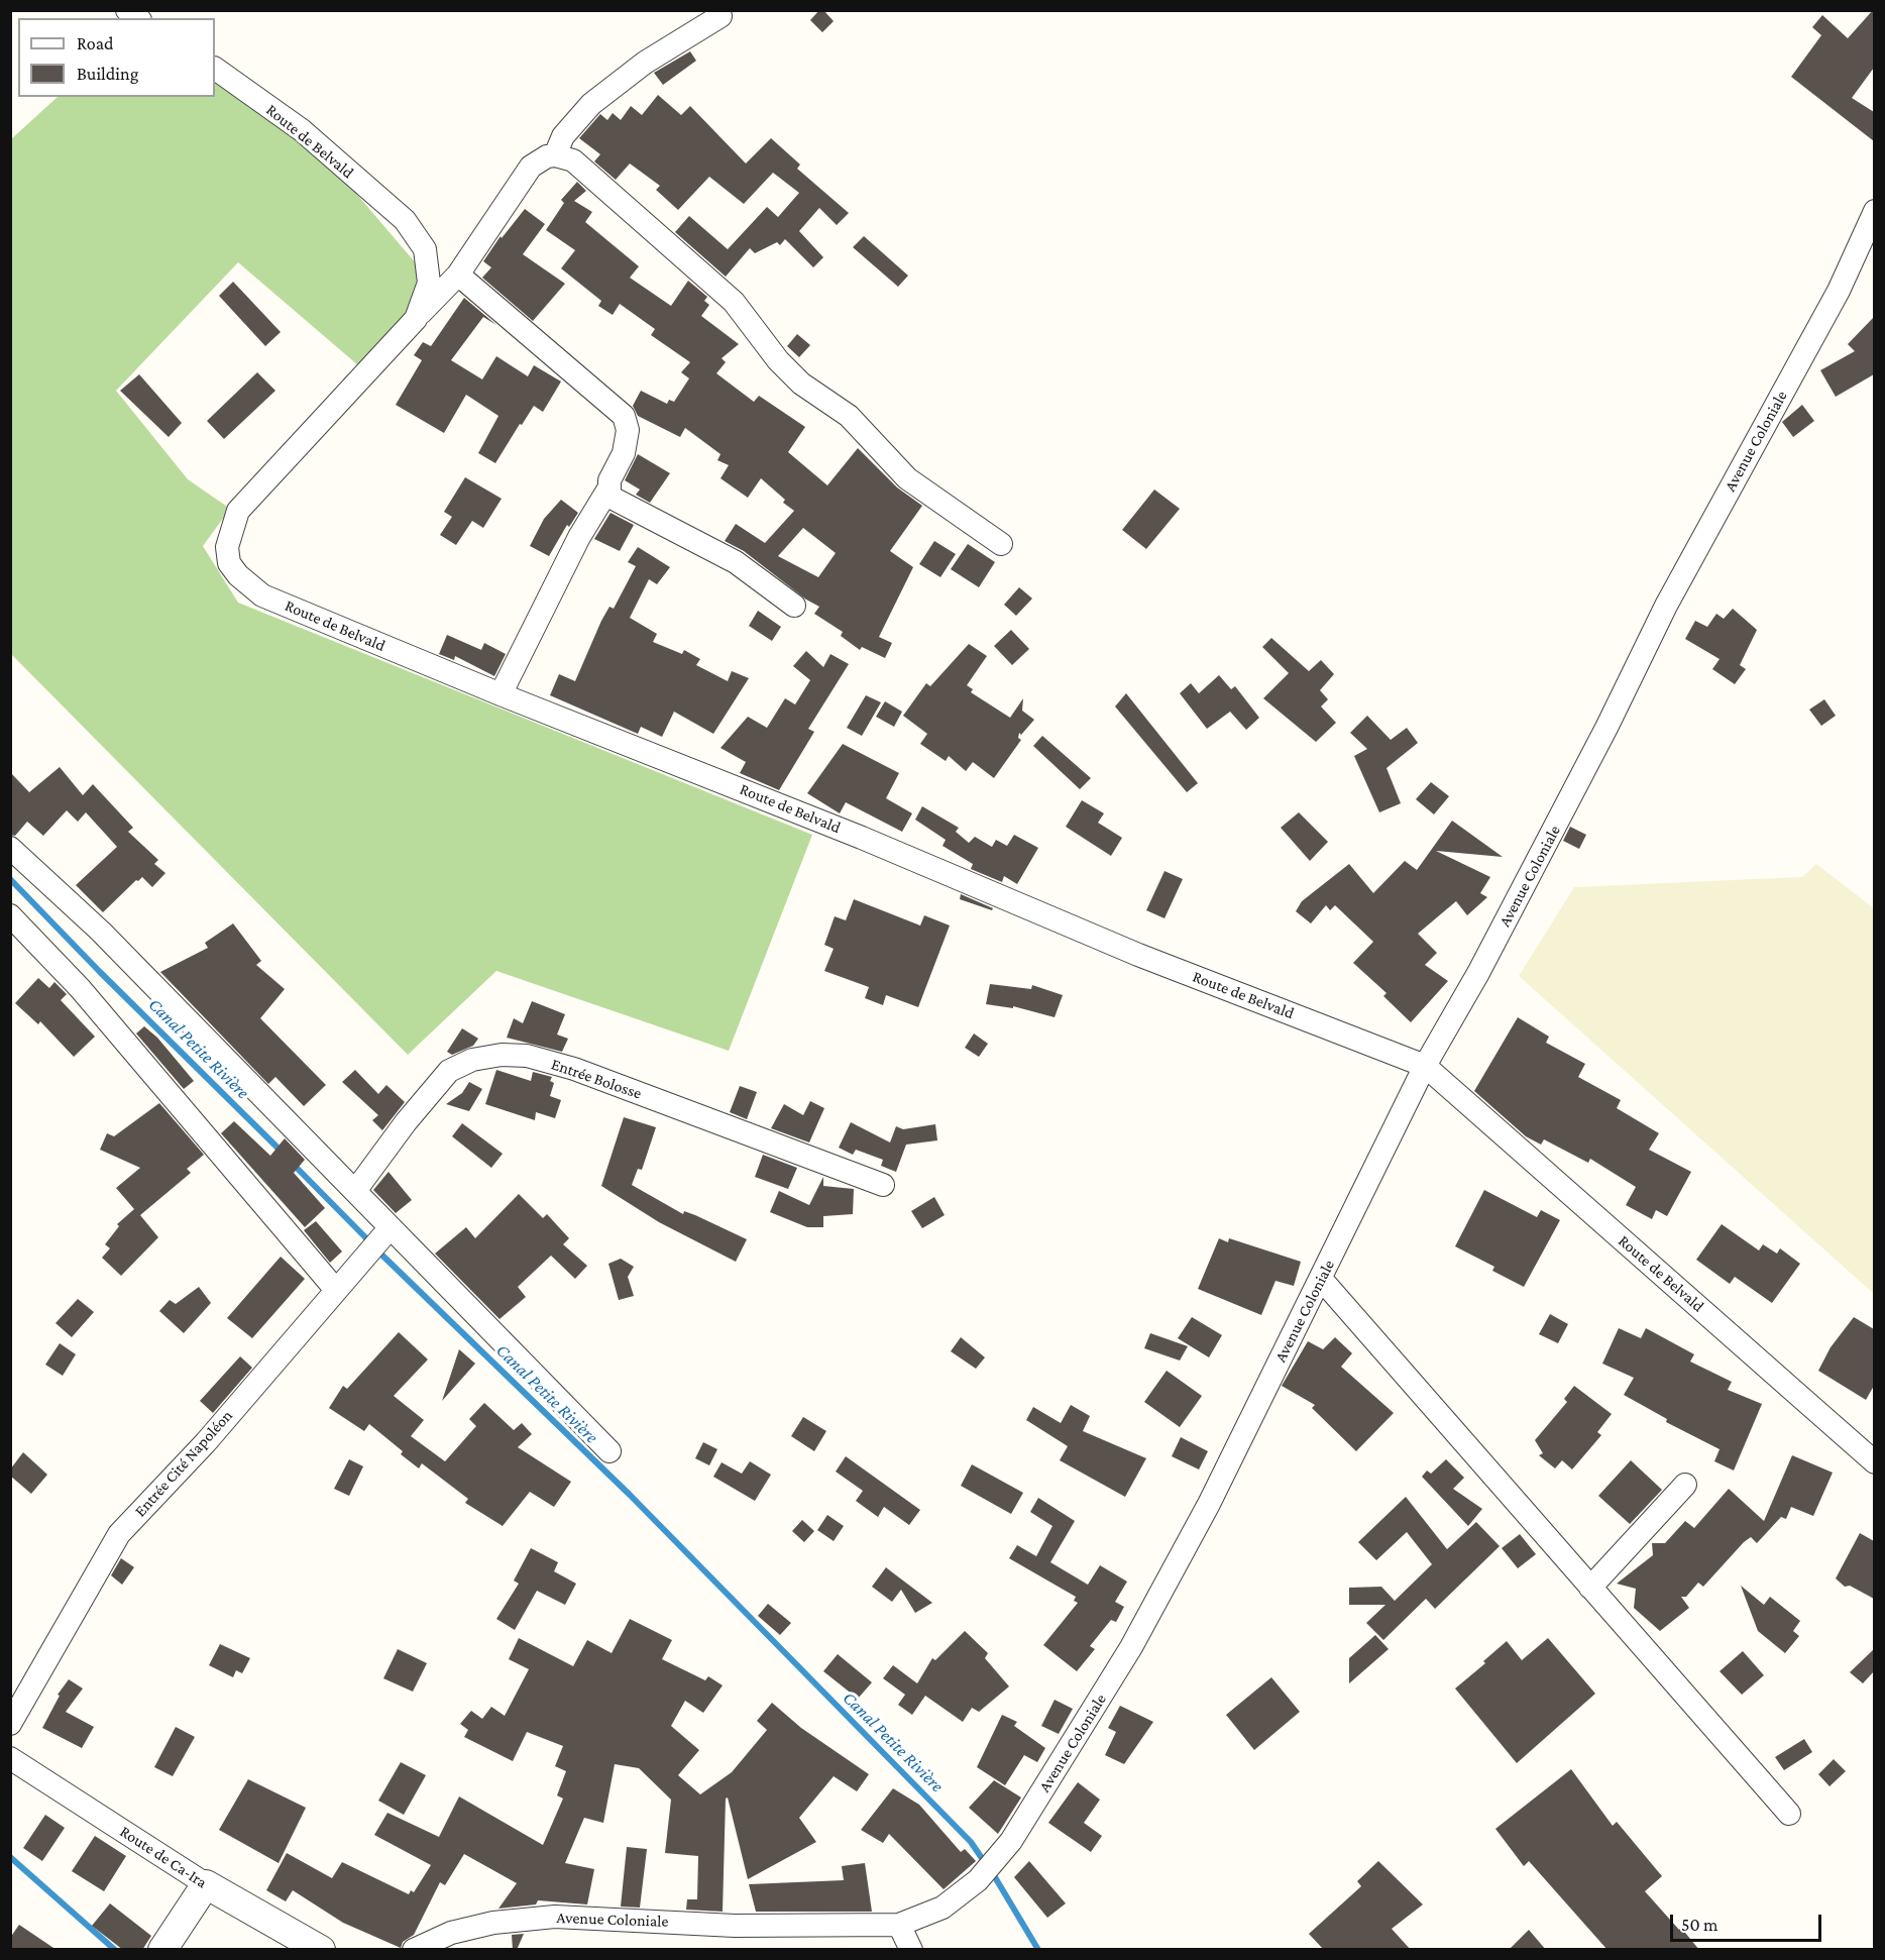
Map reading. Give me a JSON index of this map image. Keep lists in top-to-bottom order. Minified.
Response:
{"streets":{"street":["Route de Belvald","Avenue Coloniale","Entrée Bolosse","Entrée Cité Napoléon","Route de Ca-Ira"]},"crossings":[["Route de Belvald","Avenue Coloniale"]],"water":["Canal Petite Rivière"],"legend":["Road","Building"],"scale_bar":"50 m"}
